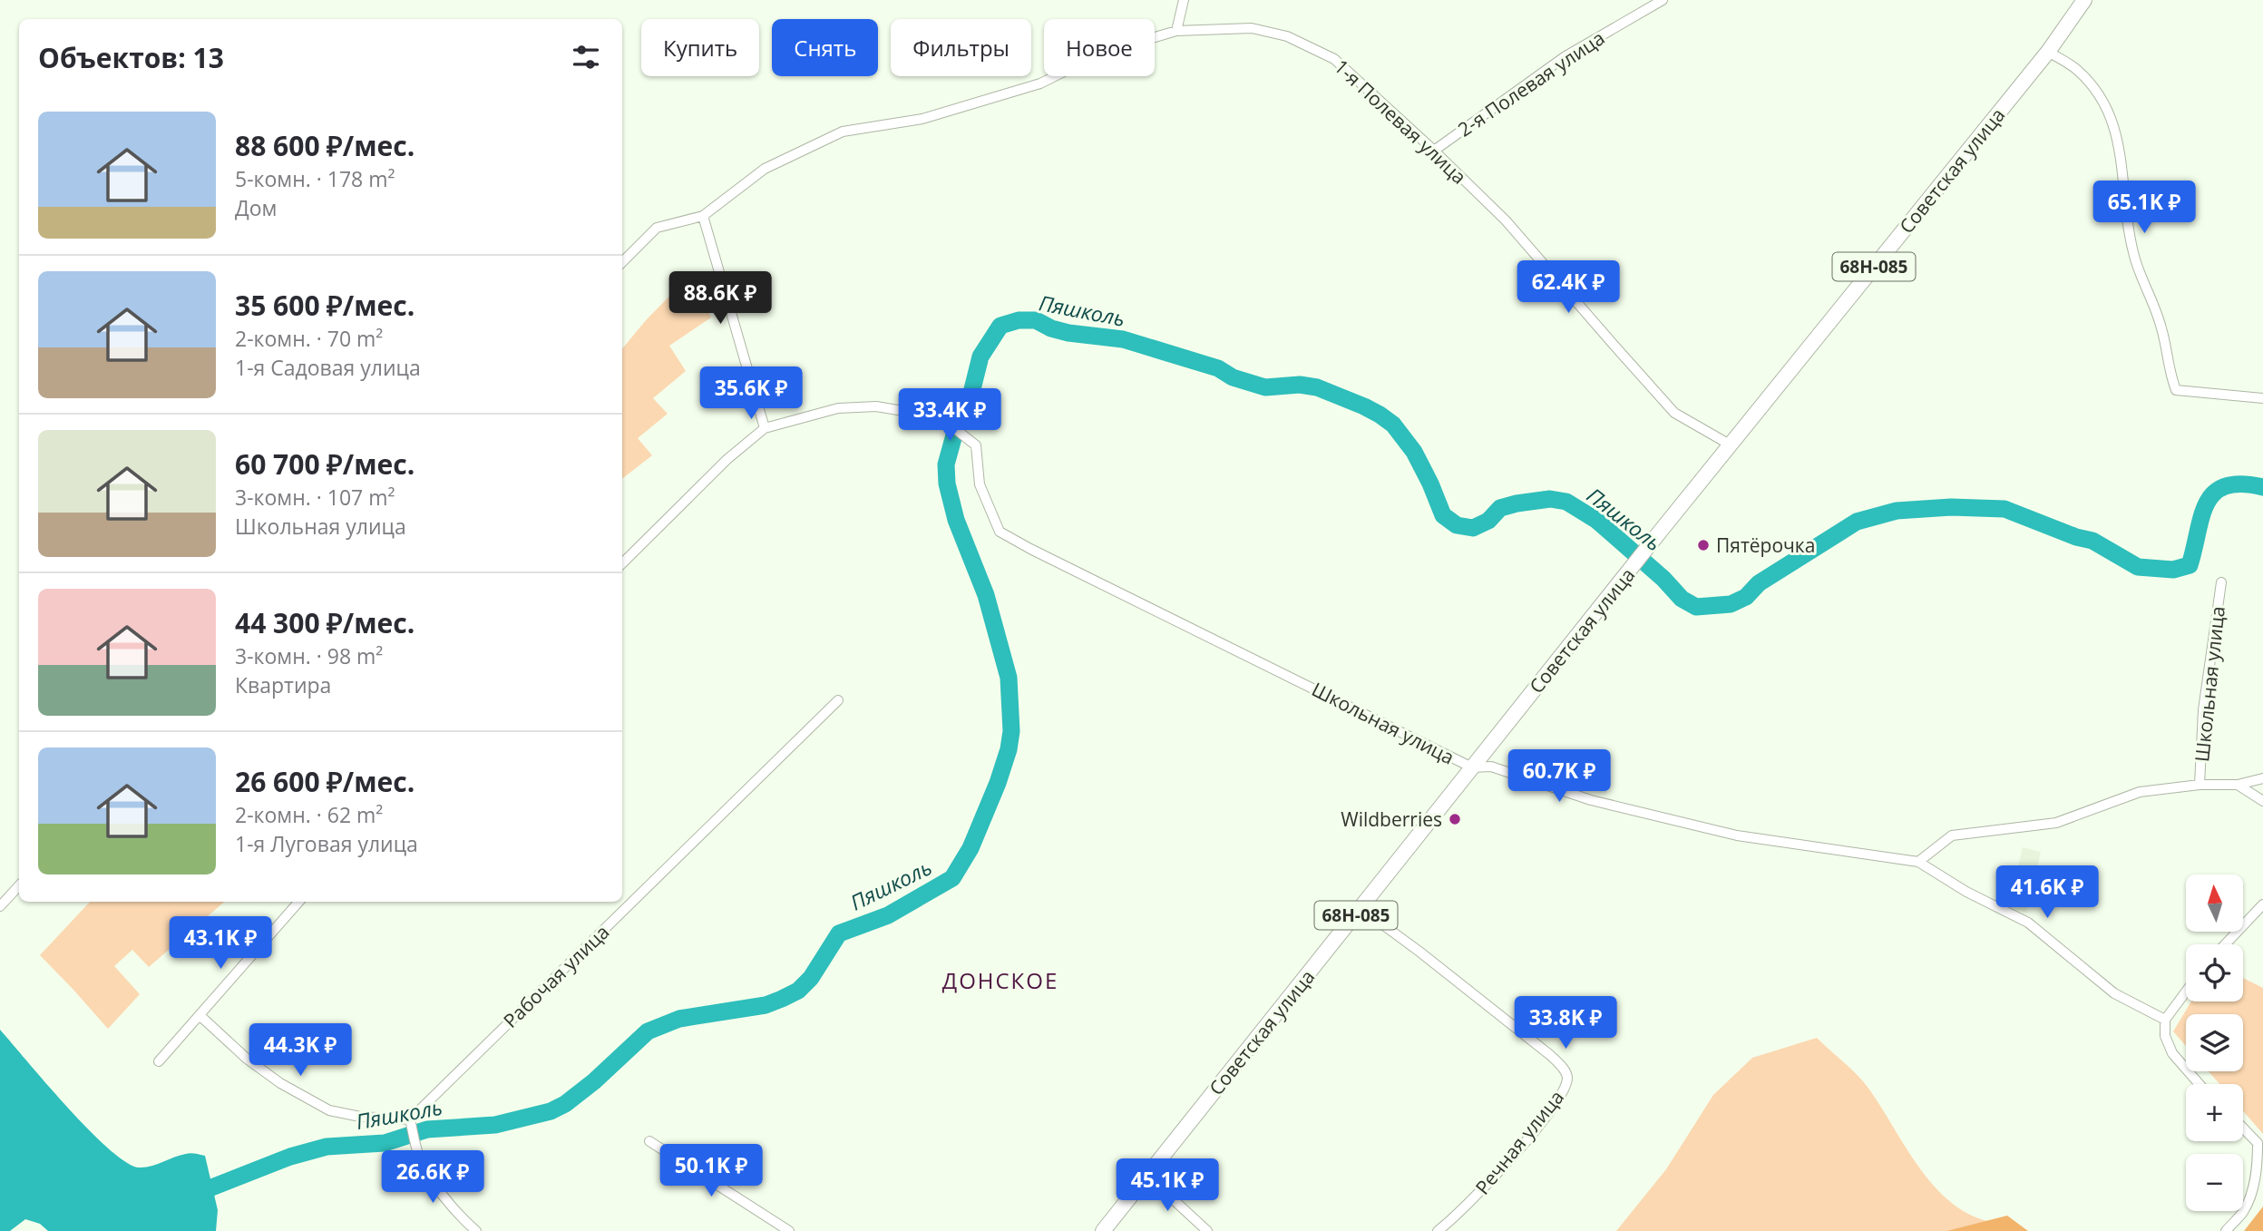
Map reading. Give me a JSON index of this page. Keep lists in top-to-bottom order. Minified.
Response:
{"streets":{"main road":["Советская улица","68Н-085"],"street":["2-я Полевая улица","1-я Полевая улица","Школьная улица","Рабочая улица","Речная улица"]},"crossings":[["2-я Полевая улица","1-я Полевая улица"],["1-я Полевая улица","Советская улица"],["Советская улица","Школьная улица"],["Советская улица","Речная улица"]],"districts":["ДОНСКОЕ"],"water":["Пяшколь"],"places":["Пятёрочка","Wildberries"],"north":"top","page":{"chip":["Купить","Снять","Фильтры","Новое"],"heading":"Объектов: 13","list":[{"name":"88 600 ₽/мес.","note":"5-комн. · 178 m² · Дом"},{"name":"35 600 ₽/мес.","note":"2-комн. · 70 m² · 1-я Садовая улица"},{"name":"60 700 ₽/мес.","note":"3-комн. · 107 m² · Школьная улица"},{"name":"44 300 ₽/мес.","note":"3-комн. · 98 m² · Квартира"},{"name":"26 600 ₽/мес.","note":"2-комн. · 62 m² · 1-я Луговая улица"}],"price":["65.1K ₽","62.4K ₽","88.6K ₽","35.6K ₽","33.4K ₽","60.7K ₽","41.6K ₽","43.1K ₽","33.8K ₽","44.3K ₽","50.1K ₽","26.6K ₽","45.1K ₽"],"map_buttons":["+","−"]}}
